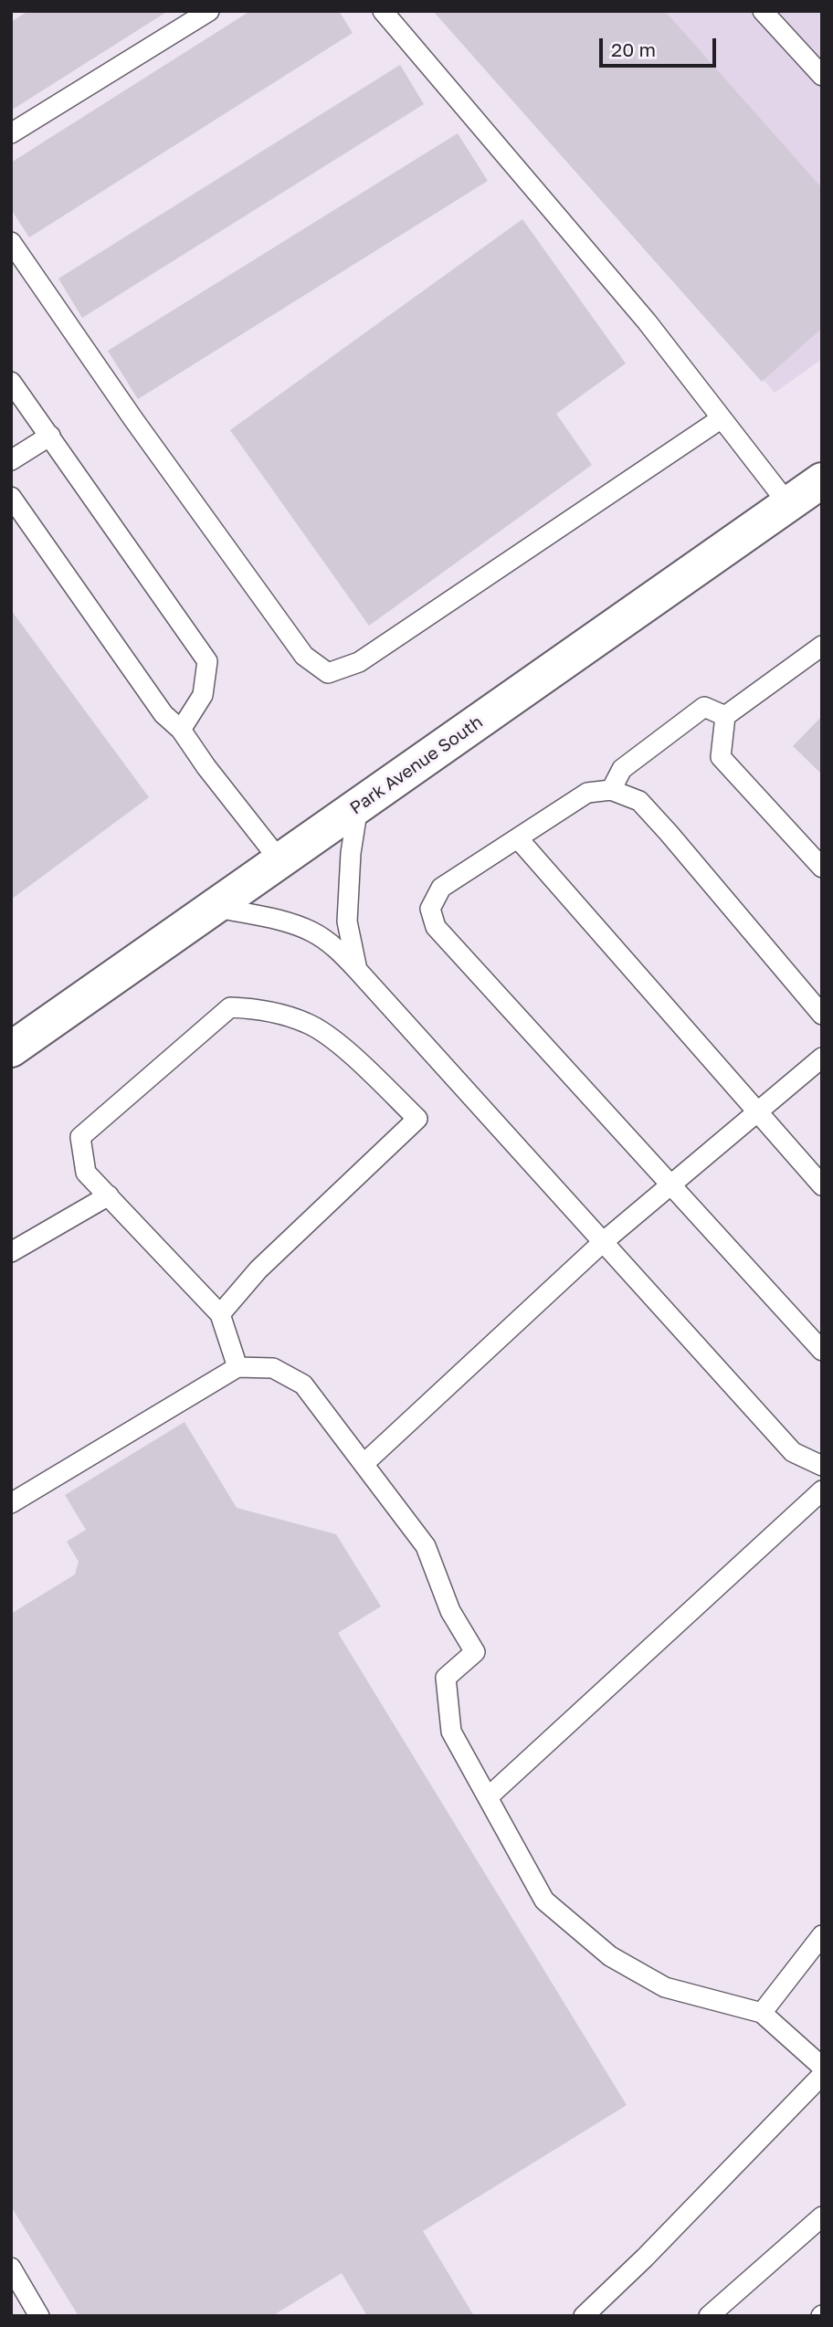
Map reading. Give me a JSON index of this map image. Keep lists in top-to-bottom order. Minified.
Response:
{"streets":{"street":["Park Avenue South"]},"scale_bar":"20 m"}
